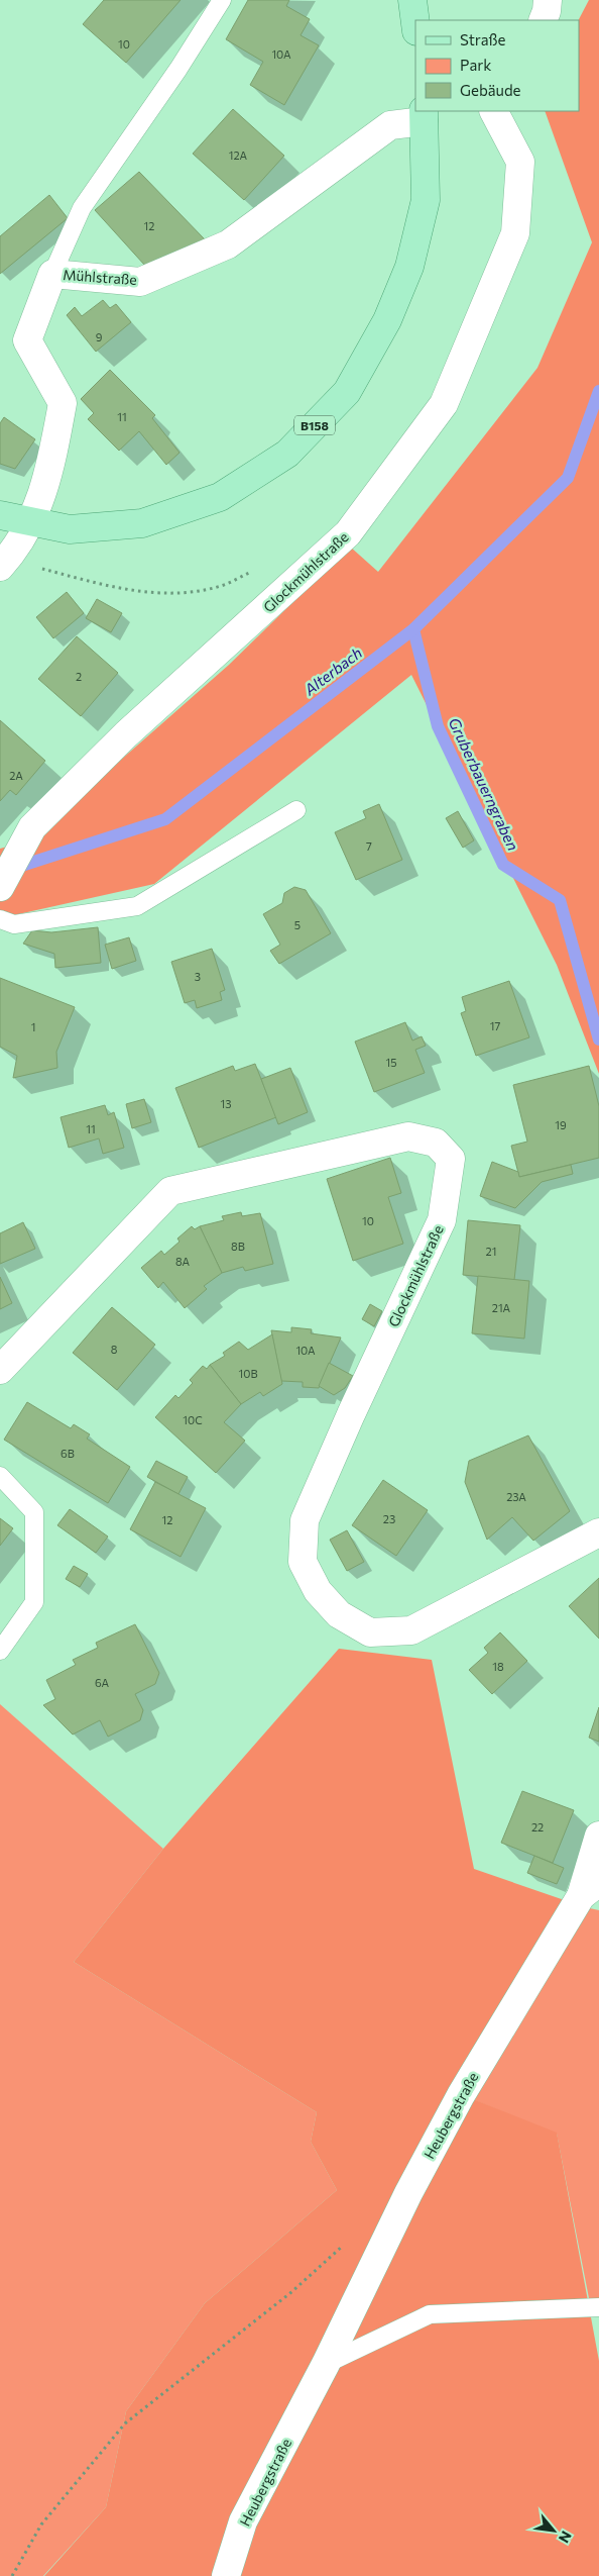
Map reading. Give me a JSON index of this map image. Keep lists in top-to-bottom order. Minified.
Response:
{"streets":{"main road":["B158"],"street":["Mühlstraße","Glockmühlstraße","Heubergstraße"]},"crossings":[["Mühlstraße","B158"]],"water":["Alterbach","Gruberbauerngraben"],"house_numbers":["10","10A","12A","12","9","11","2","2A","7","5","3","17","1","15","13","19","11","10","8B","21","8A","21A","8","10A","10B","10C","6B","23A","23","12","18","6A","22"],"legend":["Straße","Park","Gebäude"],"north":"bottom right"}
